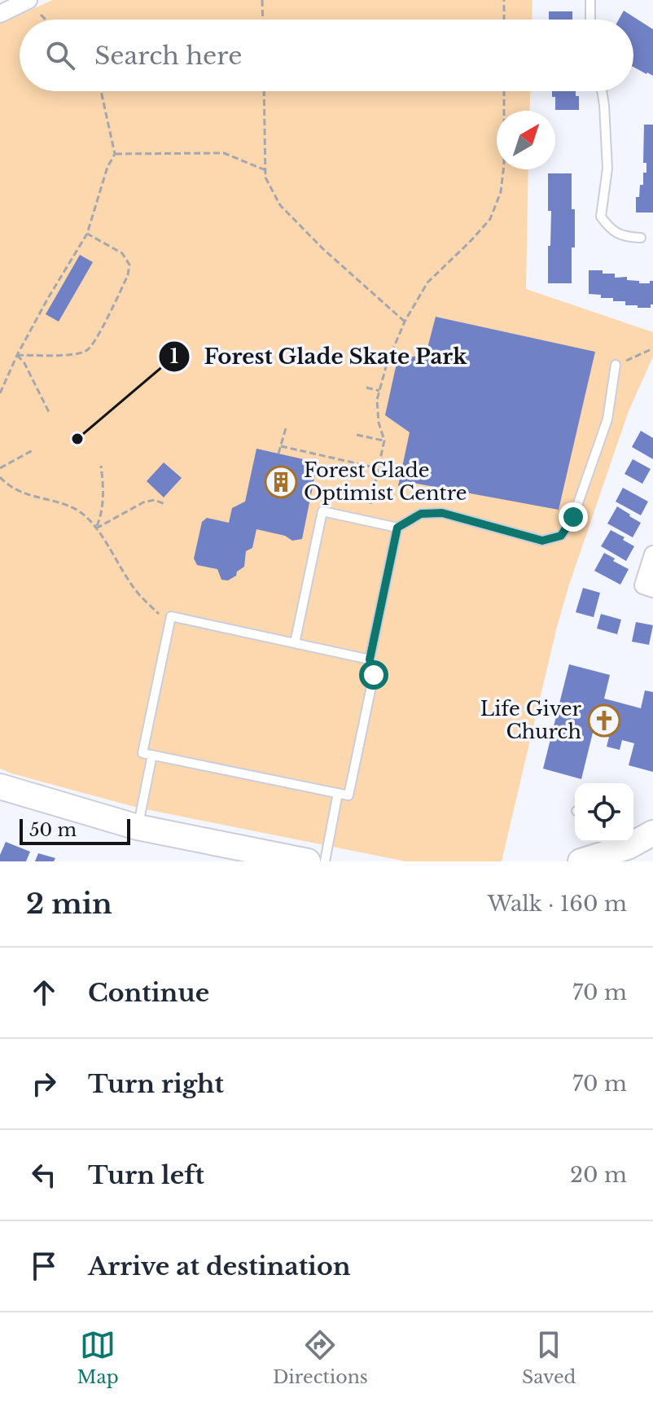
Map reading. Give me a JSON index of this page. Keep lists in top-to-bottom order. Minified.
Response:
{"places":{"other":["Forest Glade Skate Park"],"building":["Forest Glade Optimist Centre"],"church":["Life Giver Church"]},"scale_bar":"50 m","north":"top right","page":{"search":"Search here","scale":"50 m","heading":["2 min","Walk · 160 m"],"list":[["Continue","70 m"],["Turn right","70 m"],["Turn left","20 m"],"Arrive at destination"],"nav":["Map","Directions","Saved"]}}
